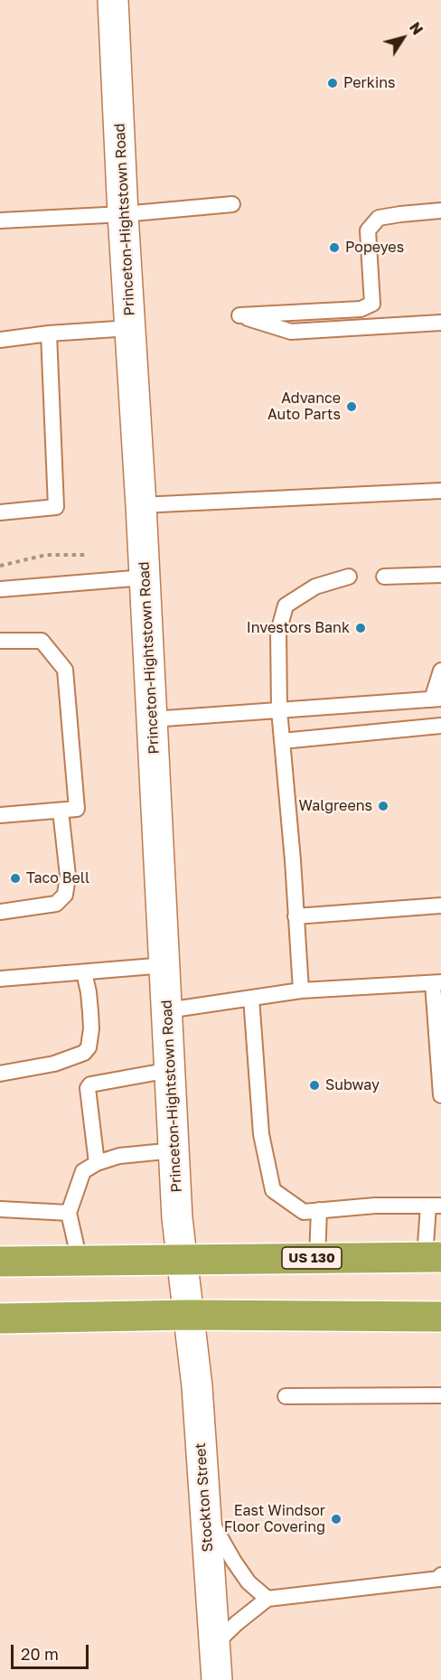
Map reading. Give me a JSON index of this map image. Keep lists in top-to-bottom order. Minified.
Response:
{"streets":{"highway":["US 130"],"main road":["Princeton-Hightstown Road","Stockton Street"]},"crossings":[["Princeton-Hightstown Road","US 130"],["Princeton-Hightstown Road","Stockton Street"]],"places":["Perkins","Popeyes","Advance Auto Parts","Investors Bank","Walgreens","Taco Bell","Subway","East Windsor Floor Covering"],"scale_bar":"20 m","north":"top right"}
